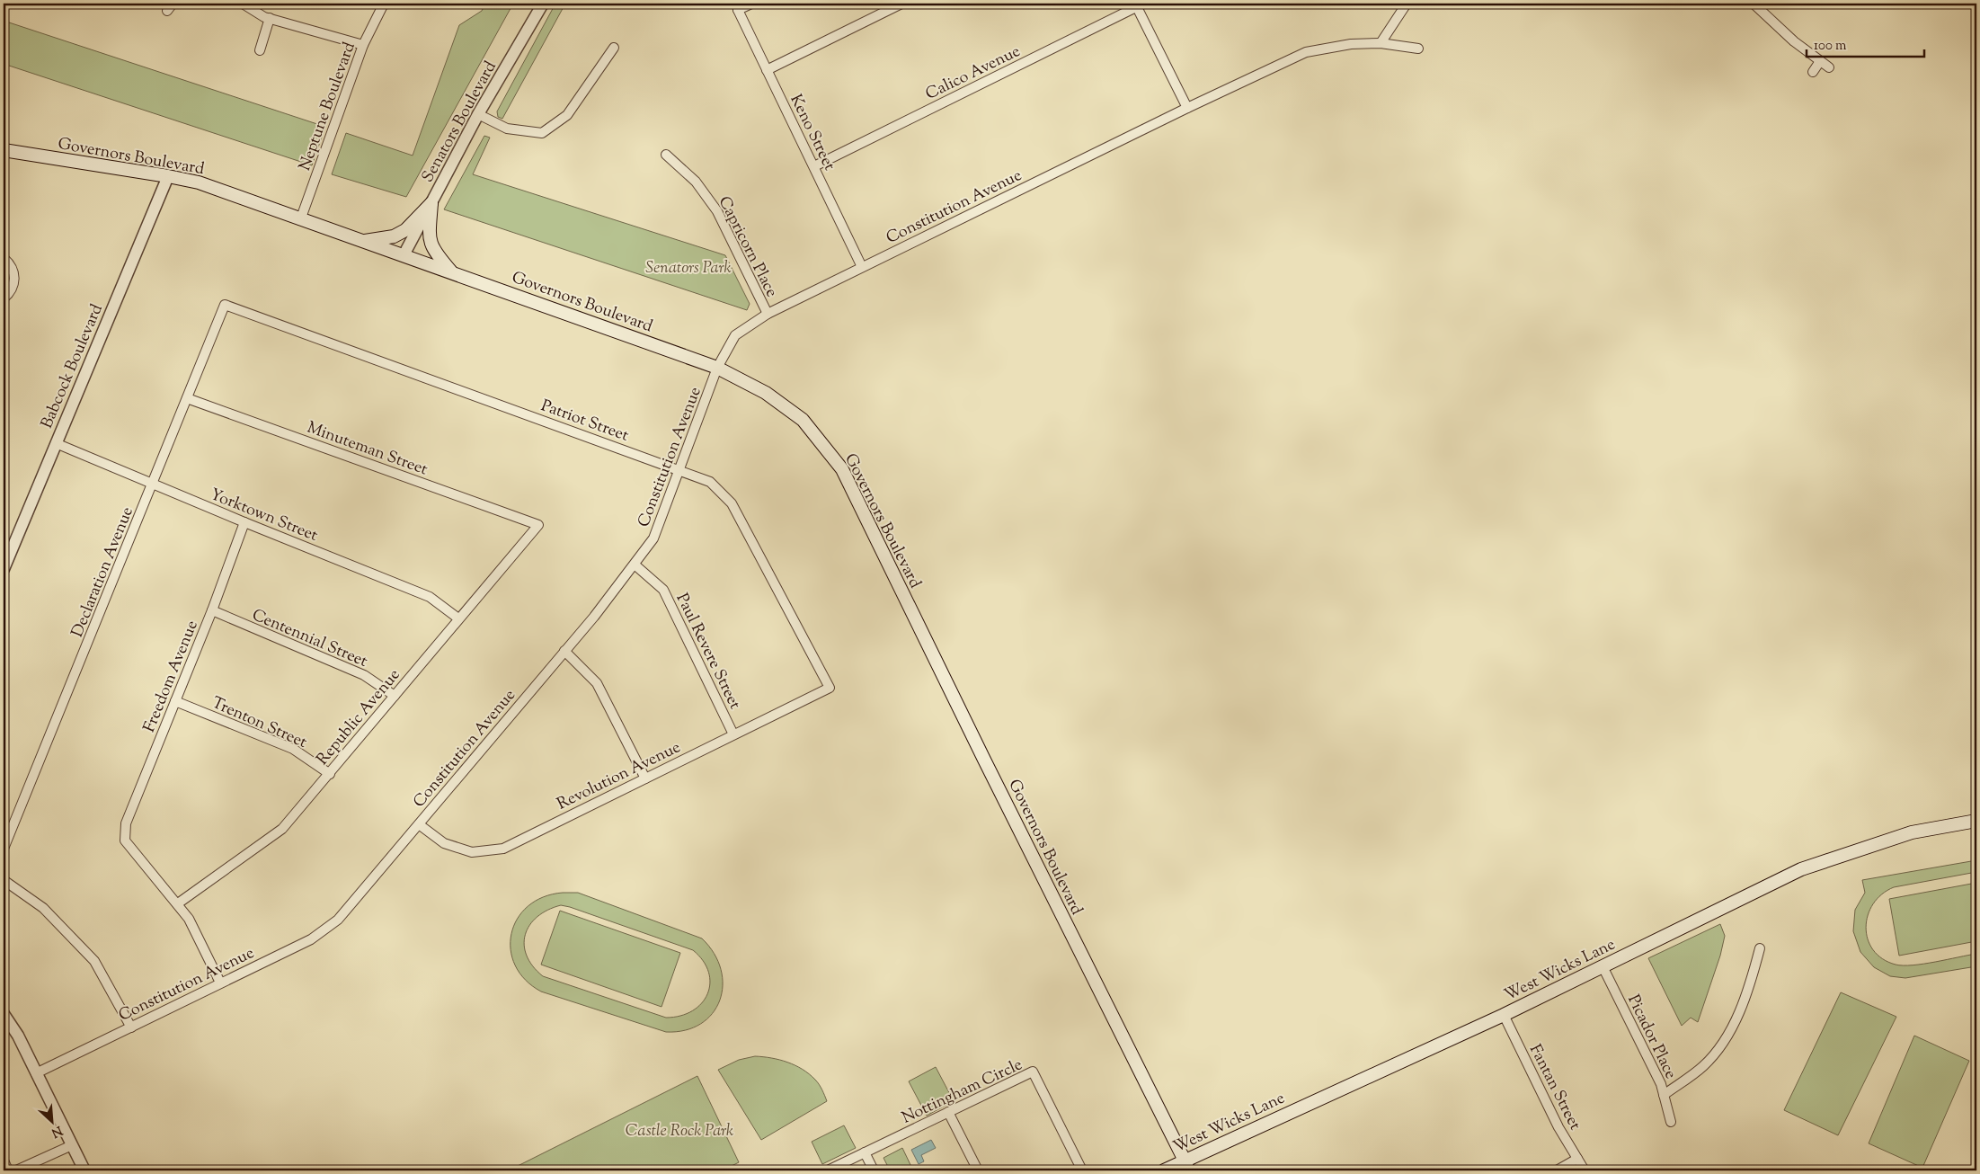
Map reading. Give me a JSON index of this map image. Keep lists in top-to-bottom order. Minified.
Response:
{"streets":{"main road":["Governors Boulevard","West Wicks Lane"],"street":["Calico Avenue","Neptune Boulevard","Senators Boulevard","Keno Street","Constitution Avenue","Capricorn Place","Babcock Boulevard","Patriot Street","Minuteman Street","Yorktown Street","Declaration Avenue","Centennial Street","Paul Revere Street","Freedom Avenue","Republic Avenue","Trenton Street","Revolution Avenue","Picador Place","Fantan Street","Nottingham Circle"]},"crossings":[["Calico Avenue","Keno Street"],["Neptune Boulevard","Governors Boulevard"],["Senators Boulevard","Governors Boulevard"],["Keno Street","Constitution Avenue"],["Governors Boulevard","Constitution Avenue"],["Governors Boulevard","Babcock Boulevard"],["Governors Boulevard","West Wicks Lane"],["Constitution Avenue","Capricorn Place"],["Constitution Avenue","Patriot Street"],["Constitution Avenue","Paul Revere Street"],["Constitution Avenue","Revolution Avenue"],["Babcock Boulevard","Yorktown Street"],["Patriot Street","Declaration Avenue"],["Patriot Street","Revolution Avenue"],["Minuteman Street","Declaration Avenue"],["Minuteman Street","Republic Avenue"],["Yorktown Street","Declaration Avenue"],["Yorktown Street","Freedom Avenue"],["Yorktown Street","Republic Avenue"],["Centennial Street","Freedom Avenue"],["Centennial Street","Republic Avenue"],["Paul Revere Street","Revolution Avenue"],["Freedom Avenue","Republic Avenue"],["Freedom Avenue","Trenton Street"],["Republic Avenue","Trenton Street"],["West Wicks Lane","Picador Place"],["West Wicks Lane","Fantan Street"]],"parks":["Senators Park","Castle Rock Park"],"scale_bar":"100 m","north":"bottom right"}
